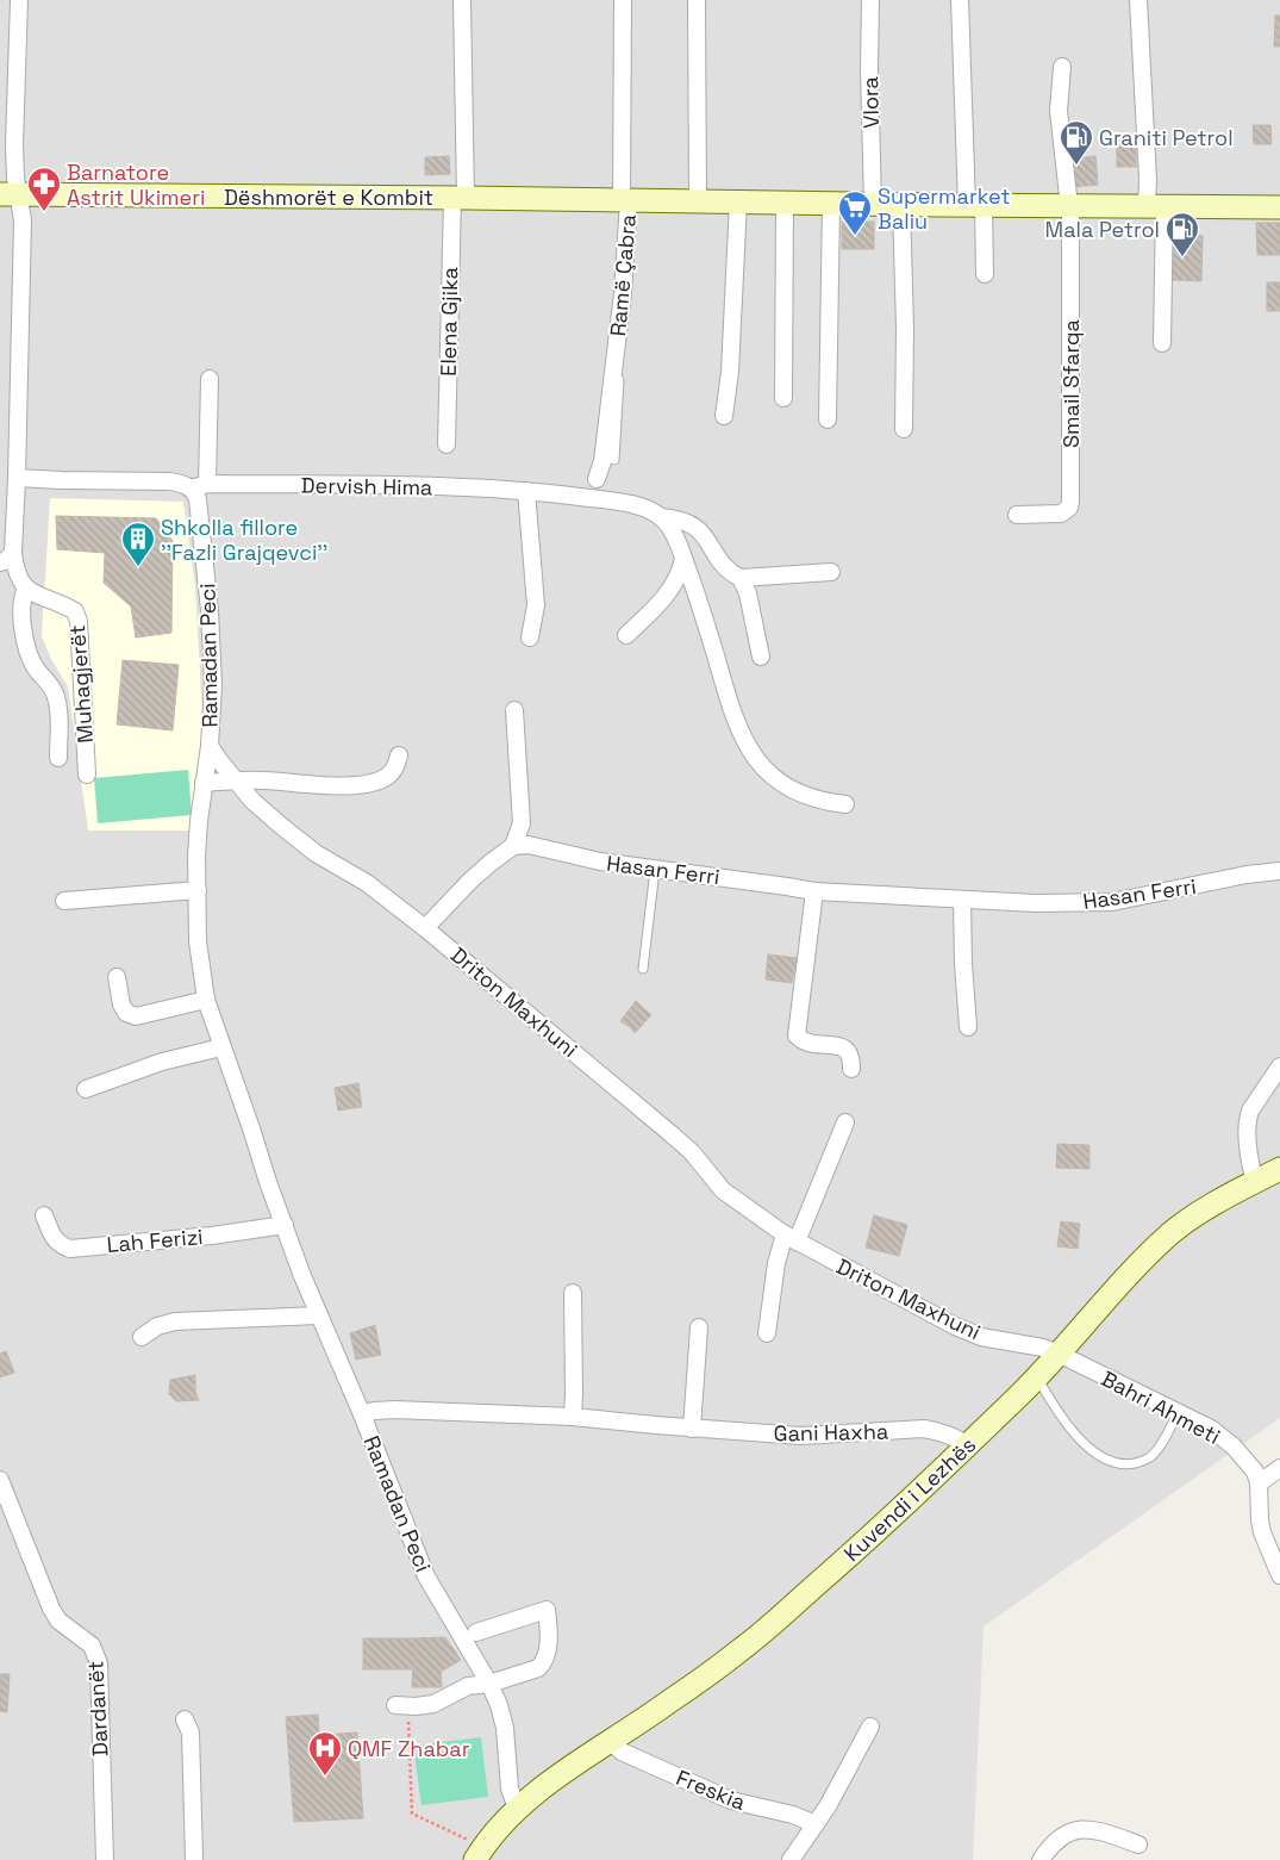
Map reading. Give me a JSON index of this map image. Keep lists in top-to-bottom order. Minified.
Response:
{"streets":{"main road":["Dëshmorët e Kombit","Kuvendi i Lezhës"],"street":["Vlora","Ramë Çabra","Elena Gjika","Smail Sfarqa","Dervish Hima","Ramadan Peci","Muhagjerët","Hasan Ferri","Driton Maxhuni","Lah Ferizi","Bahri Ahmeti","Gani Haxha","Dardanët","Freskia"]},"crossings":[["Vlora","Dëshmorët e Kombit"],["Dëshmorët e Kombit","Ramë Çabra"],["Dëshmorët e Kombit","Elena Gjika"],["Dëshmorët e Kombit","Smail Sfarqa"],["Dervish Hima","Ramadan Peci"],["Ramadan Peci","Driton Maxhuni"],["Ramadan Peci","Lah Ferizi"],["Ramadan Peci","Gani Haxha"],["Ramadan Peci","Kuvendi i Lezhës"],["Driton Maxhuni","Bahri Ahmeti"],["Driton Maxhuni","Kuvendi i Lezhës"],["Bahri Ahmeti","Kuvendi i Lezhës"],["Gani Haxha","Kuvendi i Lezhës"],["Kuvendi i Lezhës","Freskia"]],"places":{"fuel station":["Graniti Petrol","Mala Petrol"],"pharmacy":["Barnatore Astrit Ukimeri"],"supermarket":["Supermarket Baliu"],"building":["Shkolla fillore ''Fazli Grajqevci''"],"hospital":["QMF Zhabar"]}}
